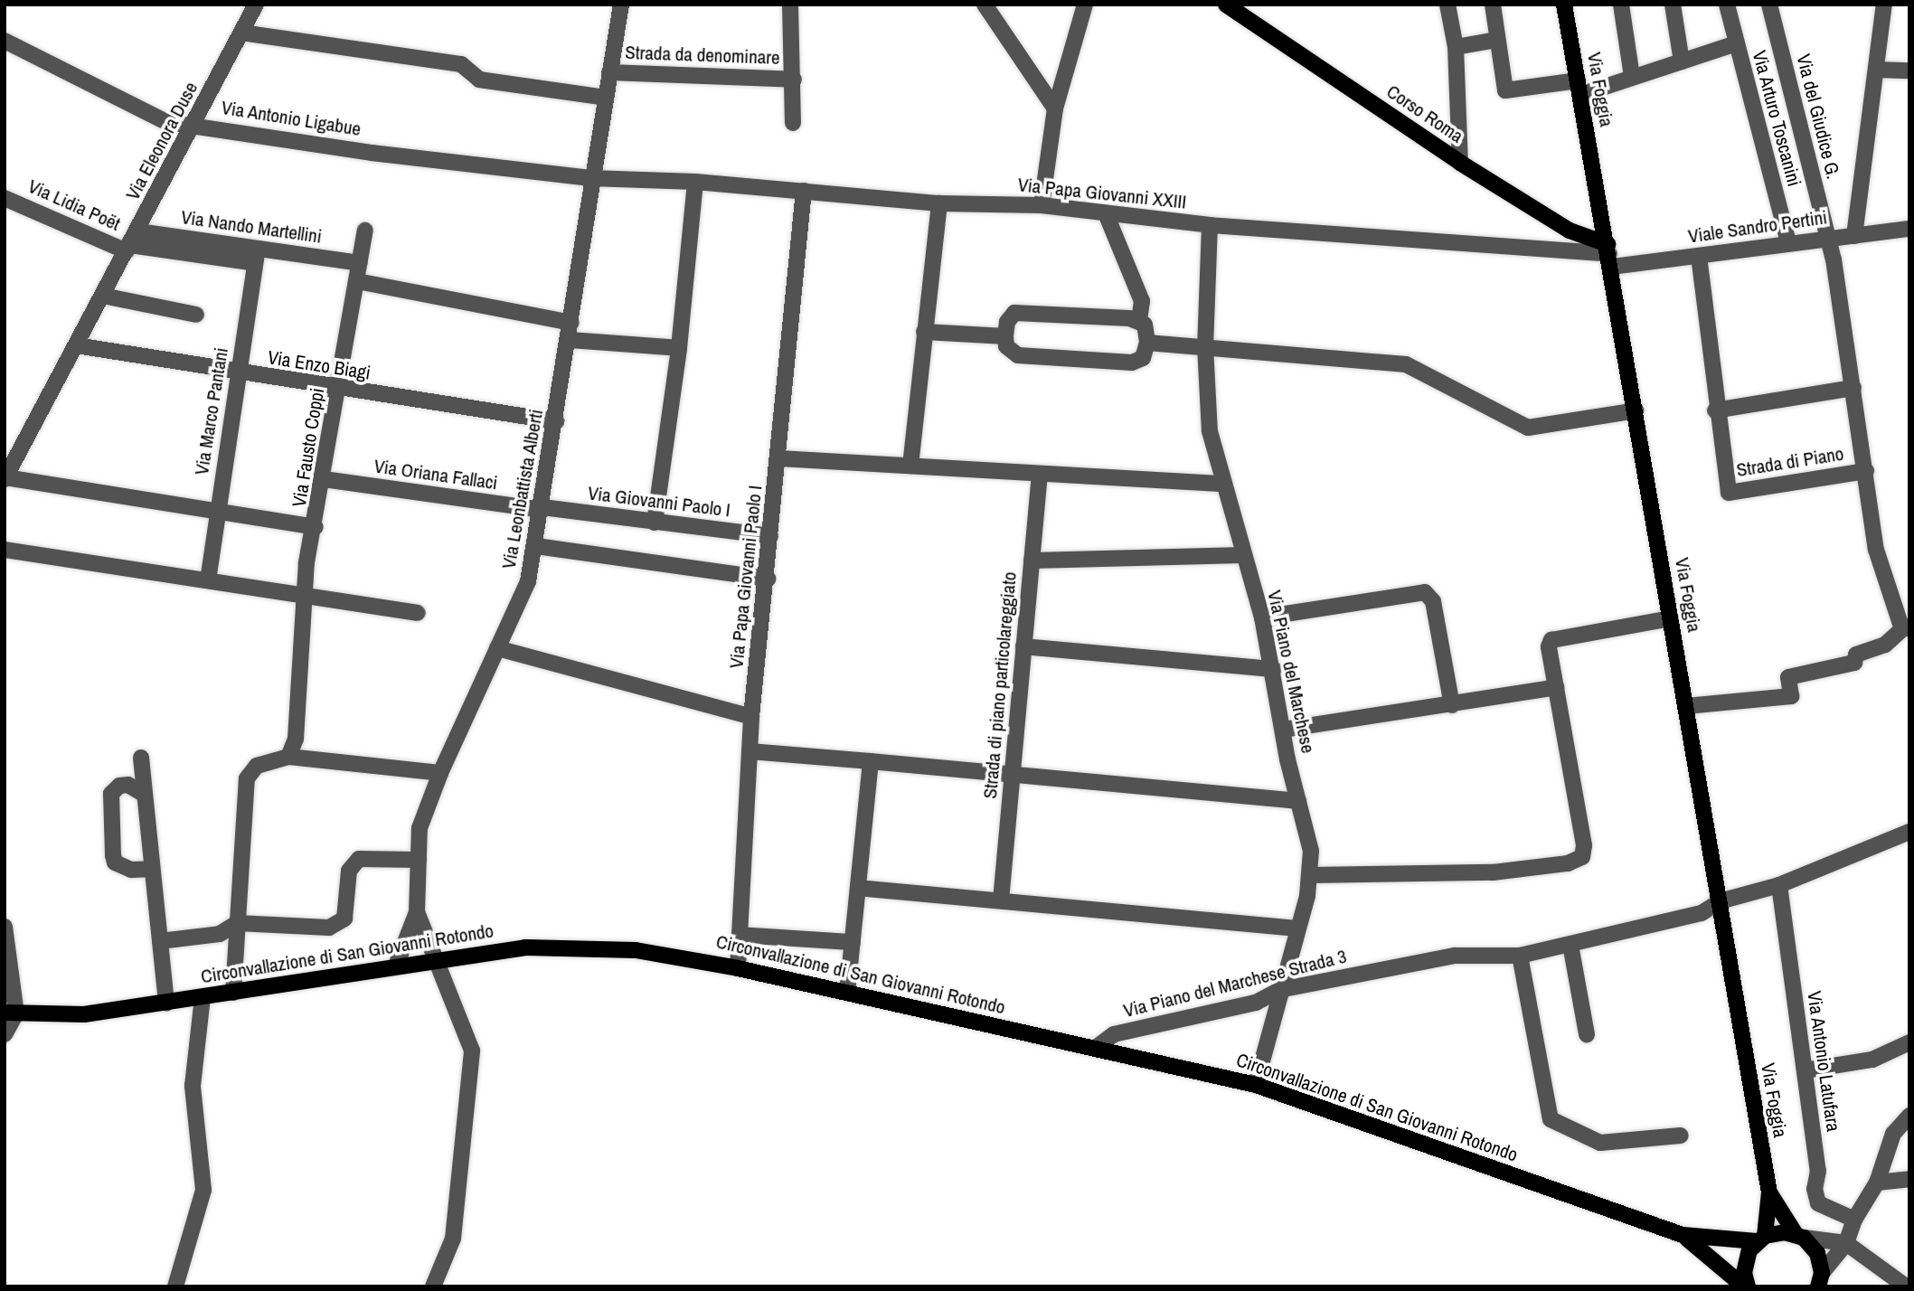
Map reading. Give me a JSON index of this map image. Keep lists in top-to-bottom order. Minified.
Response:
{"streets":{"main road":["Via Foggia","Corso Roma","Circonvallazione di San Giovanni Rotondo"],"street":["Strada da denominare","Via del Giudice G.","Via Antonio Ligabue","Via Arturo Toscanini","Via Eleonora Duse","Via Papa Giovanni XXIII","Via Lidia Poët","Via Nando Martellini","Viale Sandro Pertini","Via Enzo Biagi","Via Marco Pantani","Via Fausto Coppi","Strada di Piano","Via Oriana Fallaci","Via Leonbattista Alberti","Via Giovanni Paolo I","Via Papa Giovanni Paolo I","Via Piano del Marchese","Strada di piano particolareggiato","Via Piano del Marchese Strada 3","Via Antonio Latufara"]},"crossings":[["Strada da denominare","Via Leonbattista Alberti"],["Via Foggia","Corso Roma"],["Via Foggia","Via Papa Giovanni XXIII"],["Via Foggia","Viale Sandro Pertini"],["Via Foggia","Circonvallazione di San Giovanni Rotondo"],["Via Foggia","Via Piano del Marchese Strada 3"],["Corso Roma","Via Papa Giovanni XXIII"],["Corso Roma","Viale Sandro Pertini"],["Via del Giudice G.","Viale Sandro Pertini"],["Via del Giudice G.","Strada di Piano"],["Via Antonio Ligabue","Via Eleonora Duse"],["Via Antonio Ligabue","Via Papa Giovanni XXIII"],["Via Antonio Ligabue","Via Leonbattista Alberti"],["Via Arturo Toscanini","Viale Sandro Pertini"],["Via Eleonora Duse","Via Lidia Poët"],["Via Eleonora Duse","Via Nando Martellini"],["Via Eleonora Duse","Via Enzo Biagi"],["Via Papa Giovanni XXIII","Viale Sandro Pertini"],["Via Papa Giovanni XXIII","Via Leonbattista Alberti"],["Via Papa Giovanni XXIII","Via Papa Giovanni Paolo I"],["Via Papa Giovanni XXIII","Via Piano del Marchese"],["Via Lidia Poët","Via Nando Martellini"],["Via Nando Martellini","Via Marco Pantani"],["Via Nando Martellini","Via Fausto Coppi"],["Viale Sandro Pertini","Strada di Piano"],["Via Enzo Biagi","Via Marco Pantani"],["Via Enzo Biagi","Via Fausto Coppi"],["Via Enzo Biagi","Via Leonbattista Alberti"],["Via Fausto Coppi","Via Oriana Fallaci"],["Via Oriana Fallaci","Via Leonbattista Alberti"],["Via Oriana Fallaci","Via Giovanni Paolo I"],["Via Leonbattista Alberti","Via Giovanni Paolo I"],["Via Leonbattista Alberti","Circonvallazione di San Giovanni Rotondo"],["Via Giovanni Paolo I","Via Papa Giovanni Paolo I"],["Via Papa Giovanni Paolo I","Circonvallazione di San Giovanni Rotondo"],["Via Piano del Marchese","Circonvallazione di San Giovanni Rotondo"],["Via Piano del Marchese","Via Piano del Marchese Strada 3"],["Circonvallazione di San Giovanni Rotondo","Via Piano del Marchese Strada 3"],["Via Piano del Marchese Strada 3","Via Antonio Latufara"]]}
